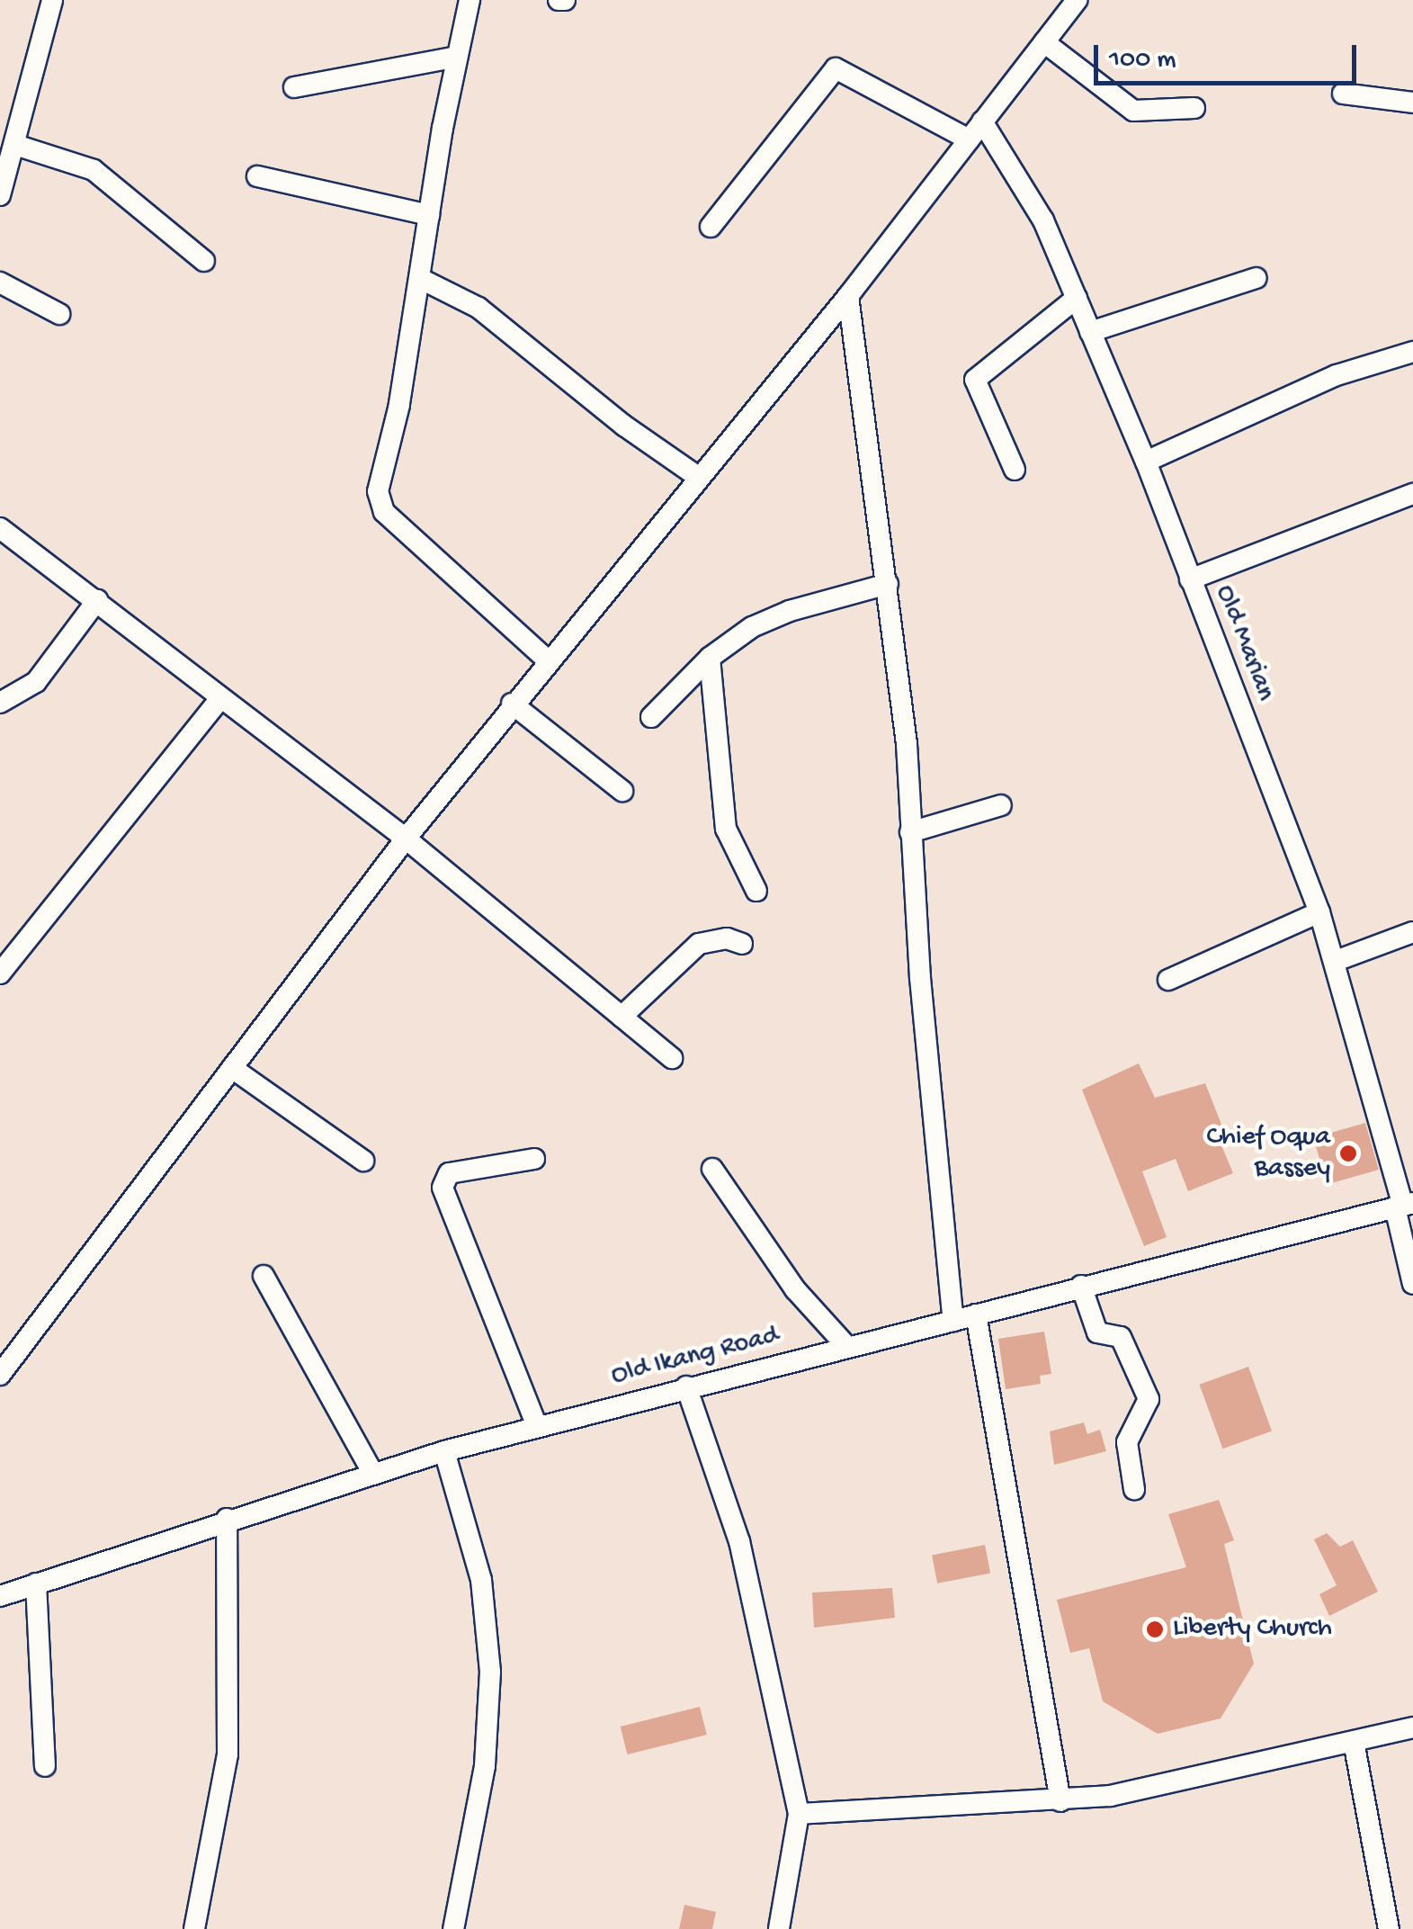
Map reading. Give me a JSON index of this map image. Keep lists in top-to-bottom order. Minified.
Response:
{"streets":{"street":["Old Marian","Old Ikang Road"]},"crossings":[["Old Marian","Old Ikang Road"]],"places":["Chief Oqua Bassey","Liberty Church"],"scale_bar":"100 m"}
